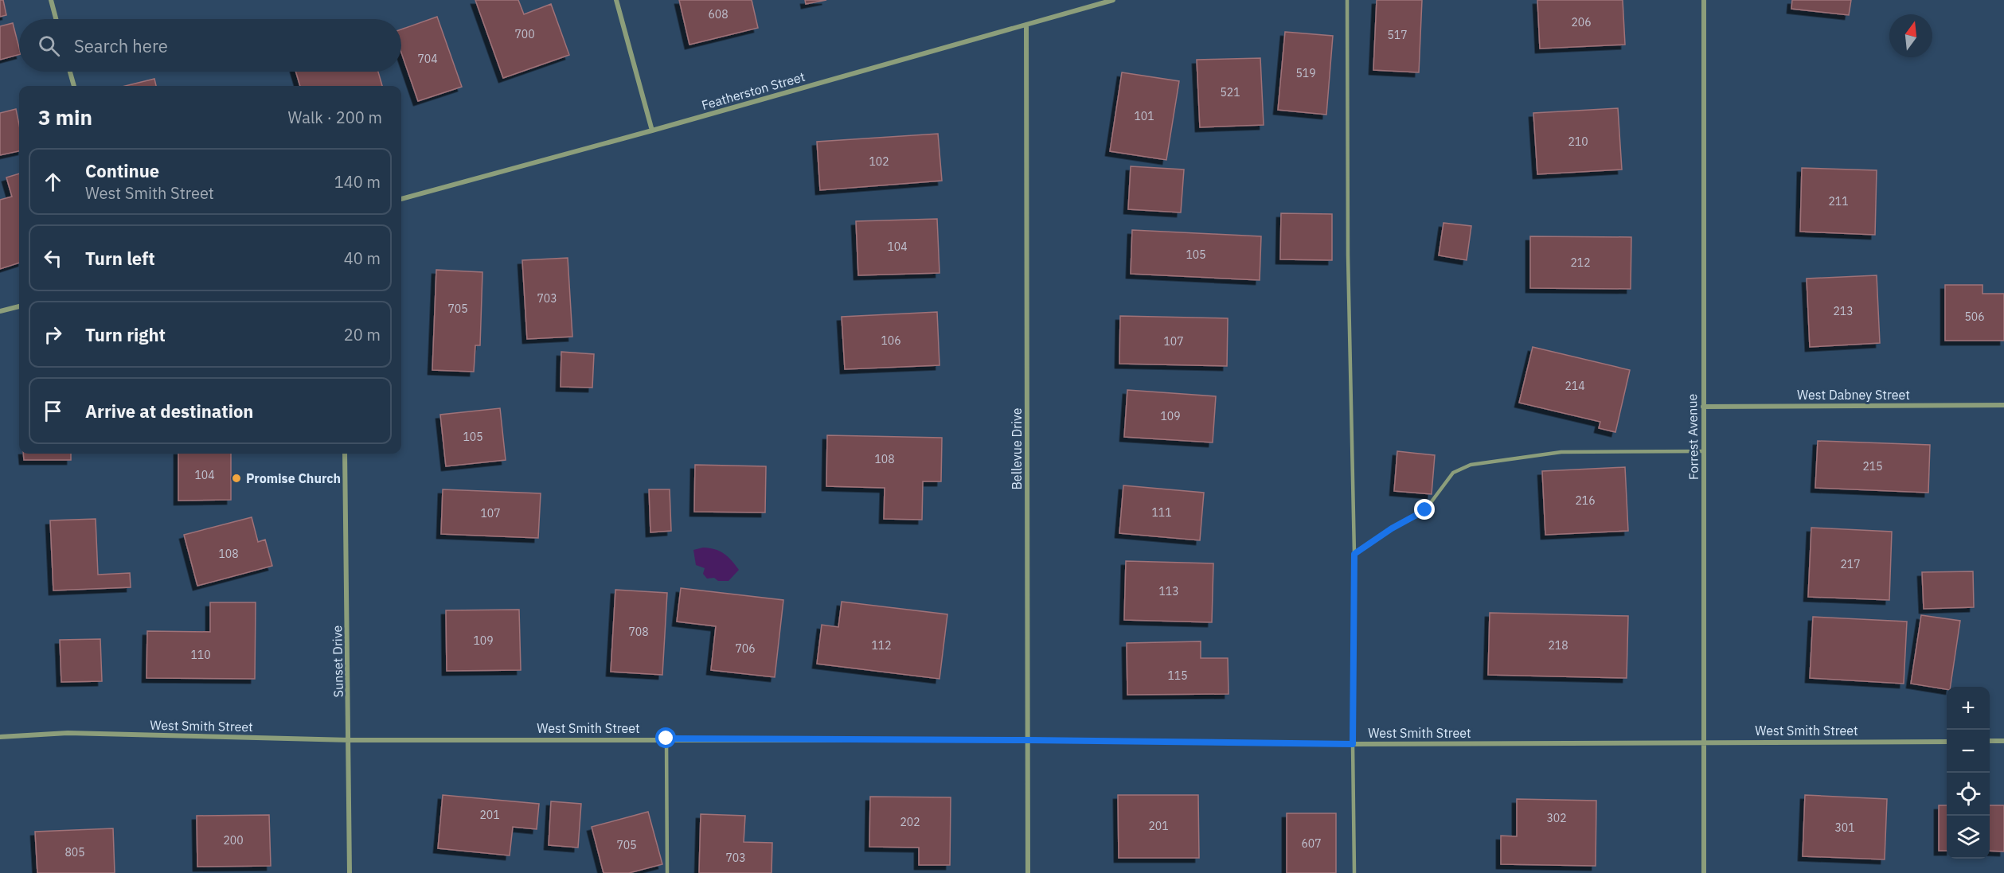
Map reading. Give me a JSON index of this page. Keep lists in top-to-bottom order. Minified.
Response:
{"streets":{"street":["Featherston Street","West Dabney Street","Forrest Avenue","Bellevue Drive","Sunset Drive","West Smith Street"]},"crossings":[["Featherston Street","Bellevue Drive"],["West Dabney Street","Forrest Avenue"],["Forrest Avenue","West Smith Street"],["Bellevue Drive","West Smith Street"],["Sunset Drive","West Smith Street"]],"places":["Promise Church"],"house_numbers":["608","206","700","517","704","519","521","101","210","102","211","104","105","212","703","705","213","506","106","107","214","109","105","108","215","104","216","111","107","108","217","113","708","109","112","218","706","110","115","201","302","202","201","301","200","607","705","805","703"],"north":"top","page":{"search":"Search here","heading":["3 min","Walk · 200 m"],"list":[["Continue","West Smith Street","140 m"],["Turn left","40 m"],["Turn right","20 m"],"Arrive at destination"],"map_buttons":["+","−"]}}
